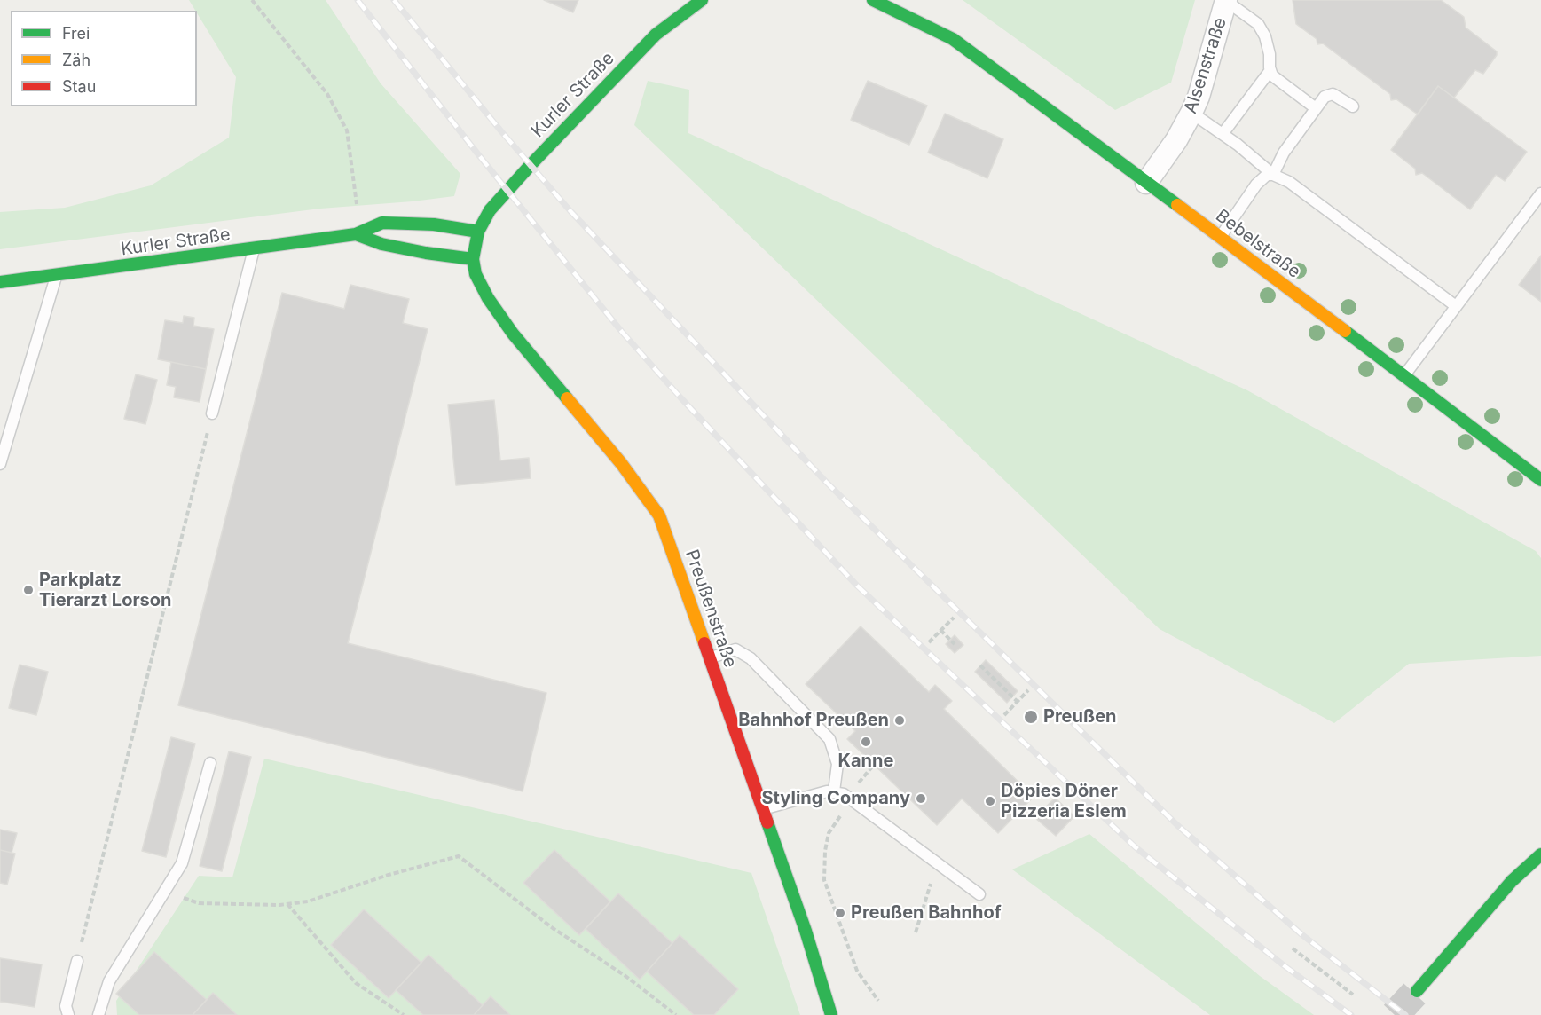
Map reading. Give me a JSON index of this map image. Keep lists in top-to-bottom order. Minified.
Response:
{"streets":{"main road":["Kurler Straße","Bebelstraße","Preußenstraße"],"street":["Alsenstraße"]},"crossings":[["Alsenstraße","Bebelstraße"],["Kurler Straße","Preußenstraße"]],"places":["Parkplatz Tierarzt Lorson","Preußen","Bahnhof Preußen","Kanne","Styling Company","Döpies Döner Pizzeria Eslem","Preußen Bahnhof"],"legend":["Frei","Zäh","Stau"]}
